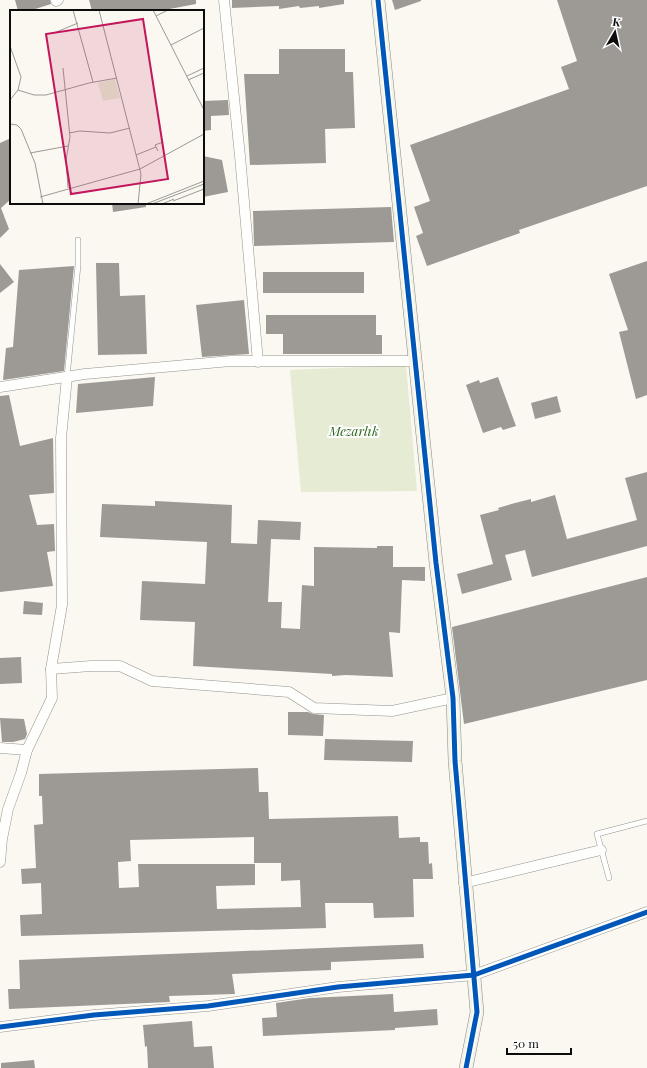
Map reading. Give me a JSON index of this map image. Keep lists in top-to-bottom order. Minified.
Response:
{"parks":["Mezarlık"],"scale_bar":"50 m","north":"top"}
